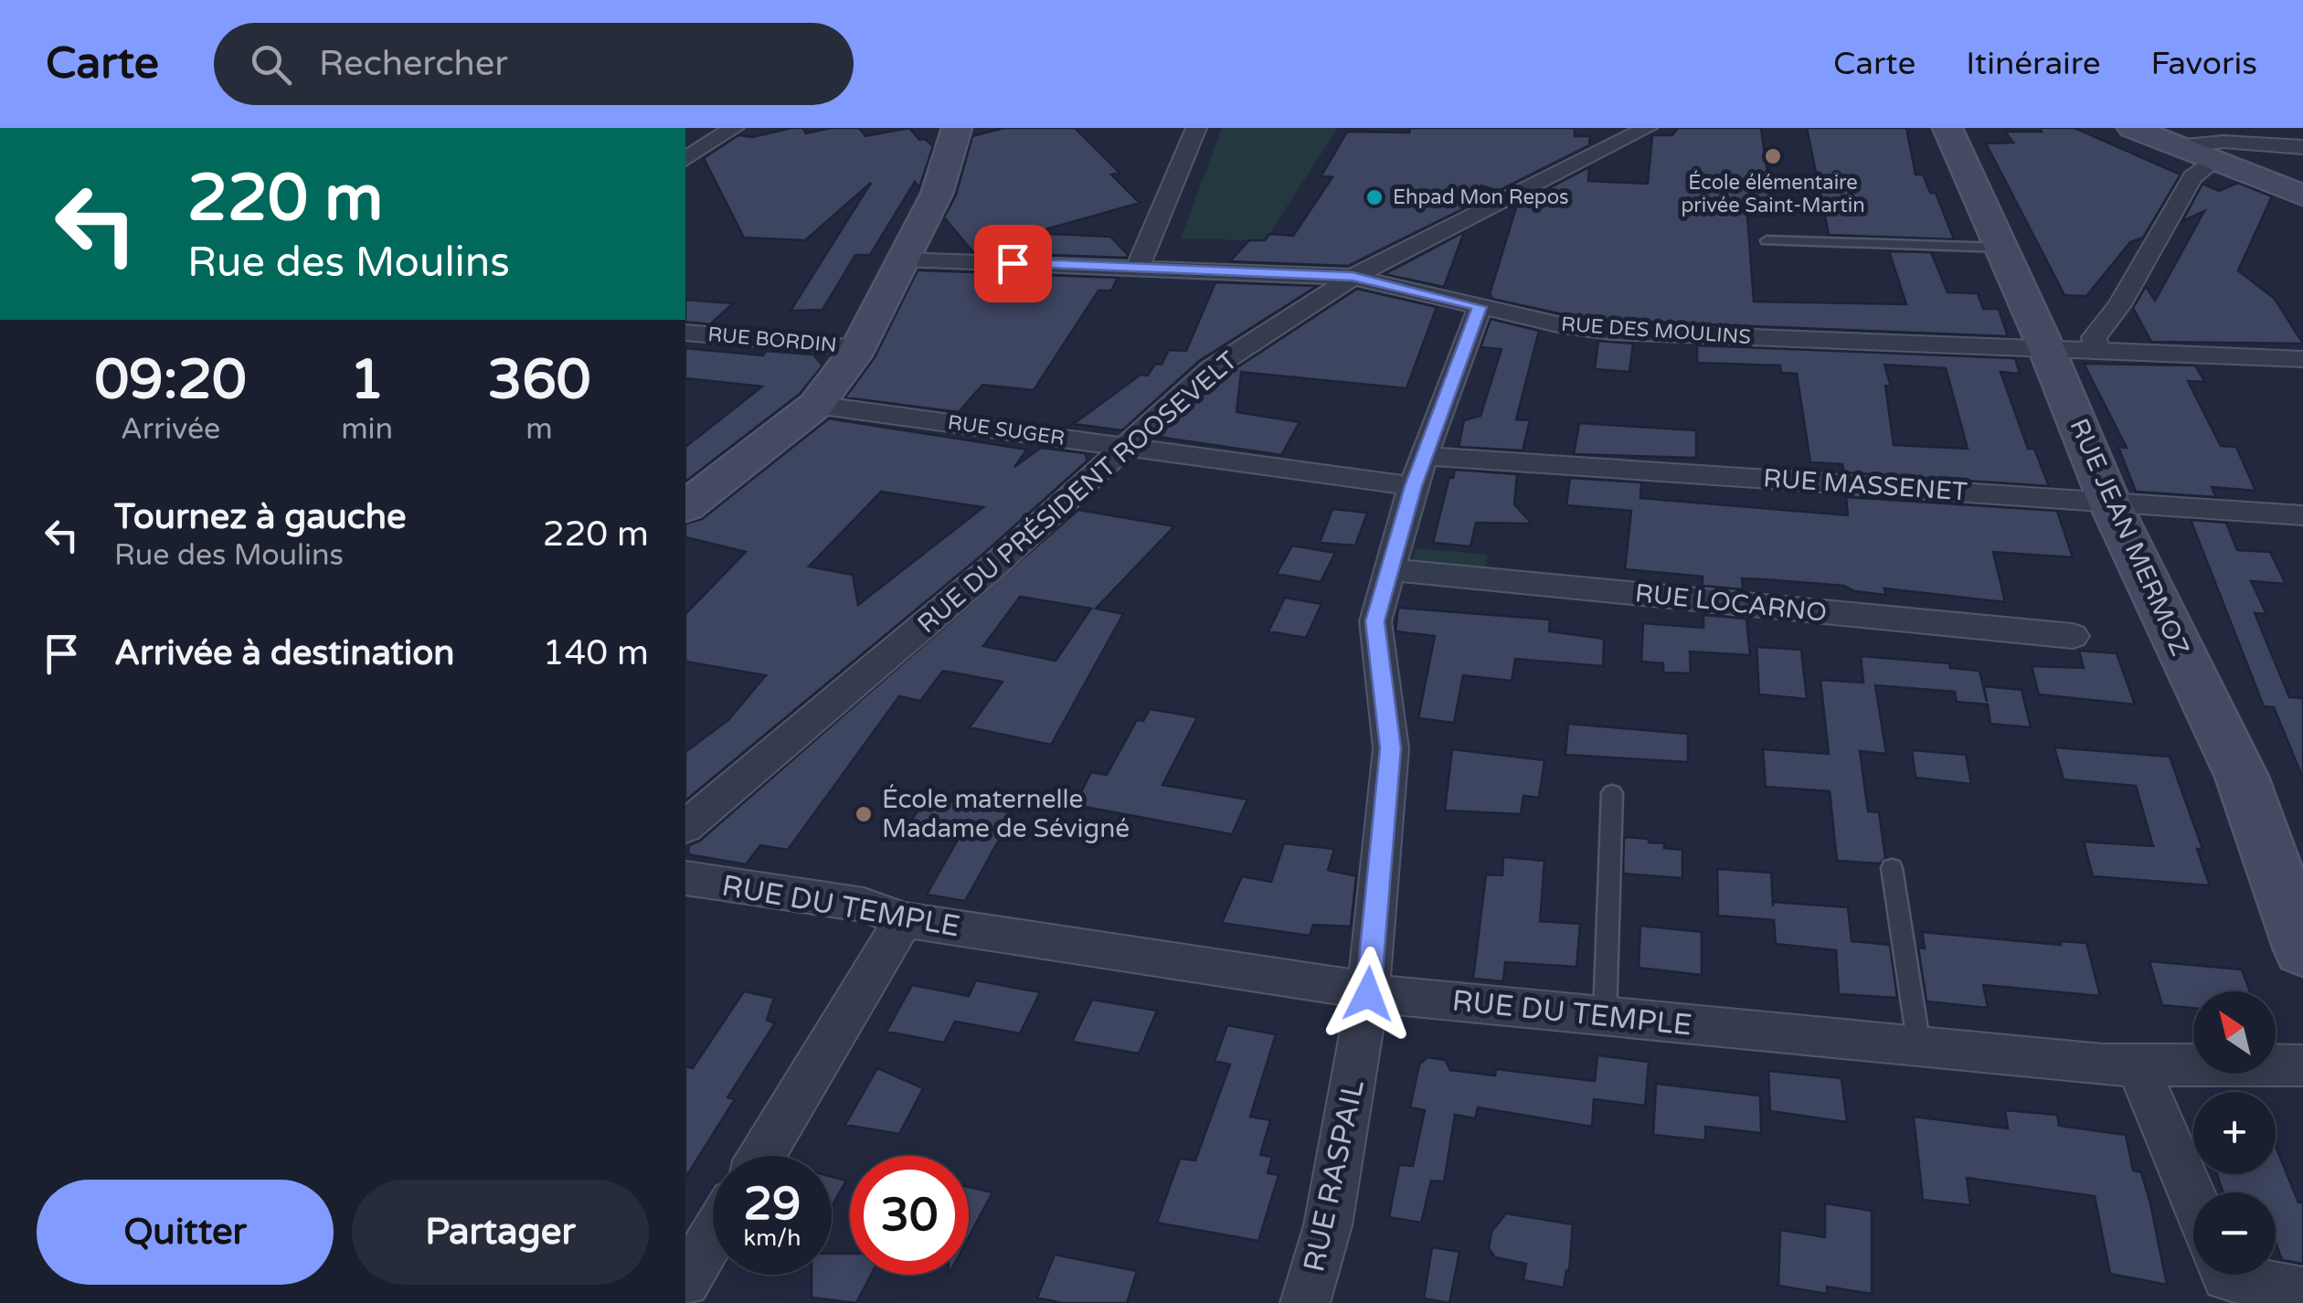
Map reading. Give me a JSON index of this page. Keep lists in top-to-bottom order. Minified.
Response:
{"streets":{"main road":["RUE JEAN MERMOZ"],"street":["RUE DES MOULINS","RUE BORDIN","RUE SUGER","RUE MASSENET","RUE DU PRÉSIDENT ROOSEVELT","RUE LOCARNO","RUE DU TEMPLE","RUE RASPAIL"]},"crossings":[["RUE DES MOULINS","RUE DU PRÉSIDENT ROOSEVELT"],["RUE DES MOULINS","RUE JEAN MERMOZ"],["RUE DES MOULINS","RUE RASPAIL"],["RUE SUGER","RUE DU PRÉSIDENT ROOSEVELT"],["RUE SUGER","RUE RASPAIL"],["RUE MASSENET","RUE JEAN MERMOZ"],["RUE MASSENET","RUE RASPAIL"],["RUE LOCARNO","RUE RASPAIL"],["RUE DU TEMPLE","RUE RASPAIL"]],"places":["École élémentaire privée Saint-Martin","Ehpad Mon Repos","École maternelle Madame de Sévigné"],"north":"top left","page":{"header":"Carte","search":"Rechercher","nav":["Carte","Itinéraire","Favoris"],"turn":["220 m","Rue des Moulins"],"eta":["09:20","Arrivée","1","min","360","m"],"list":[{"name":"Tournez à gauche","note":"Rue des Moulins","value":"220 m"},{"name":"Arrivée à destination","value":"140 m"}],"map_buttons":["+","−"],"speed":"29 km/h","limit":"30","buttons":["Quitter","Partager"]}}
